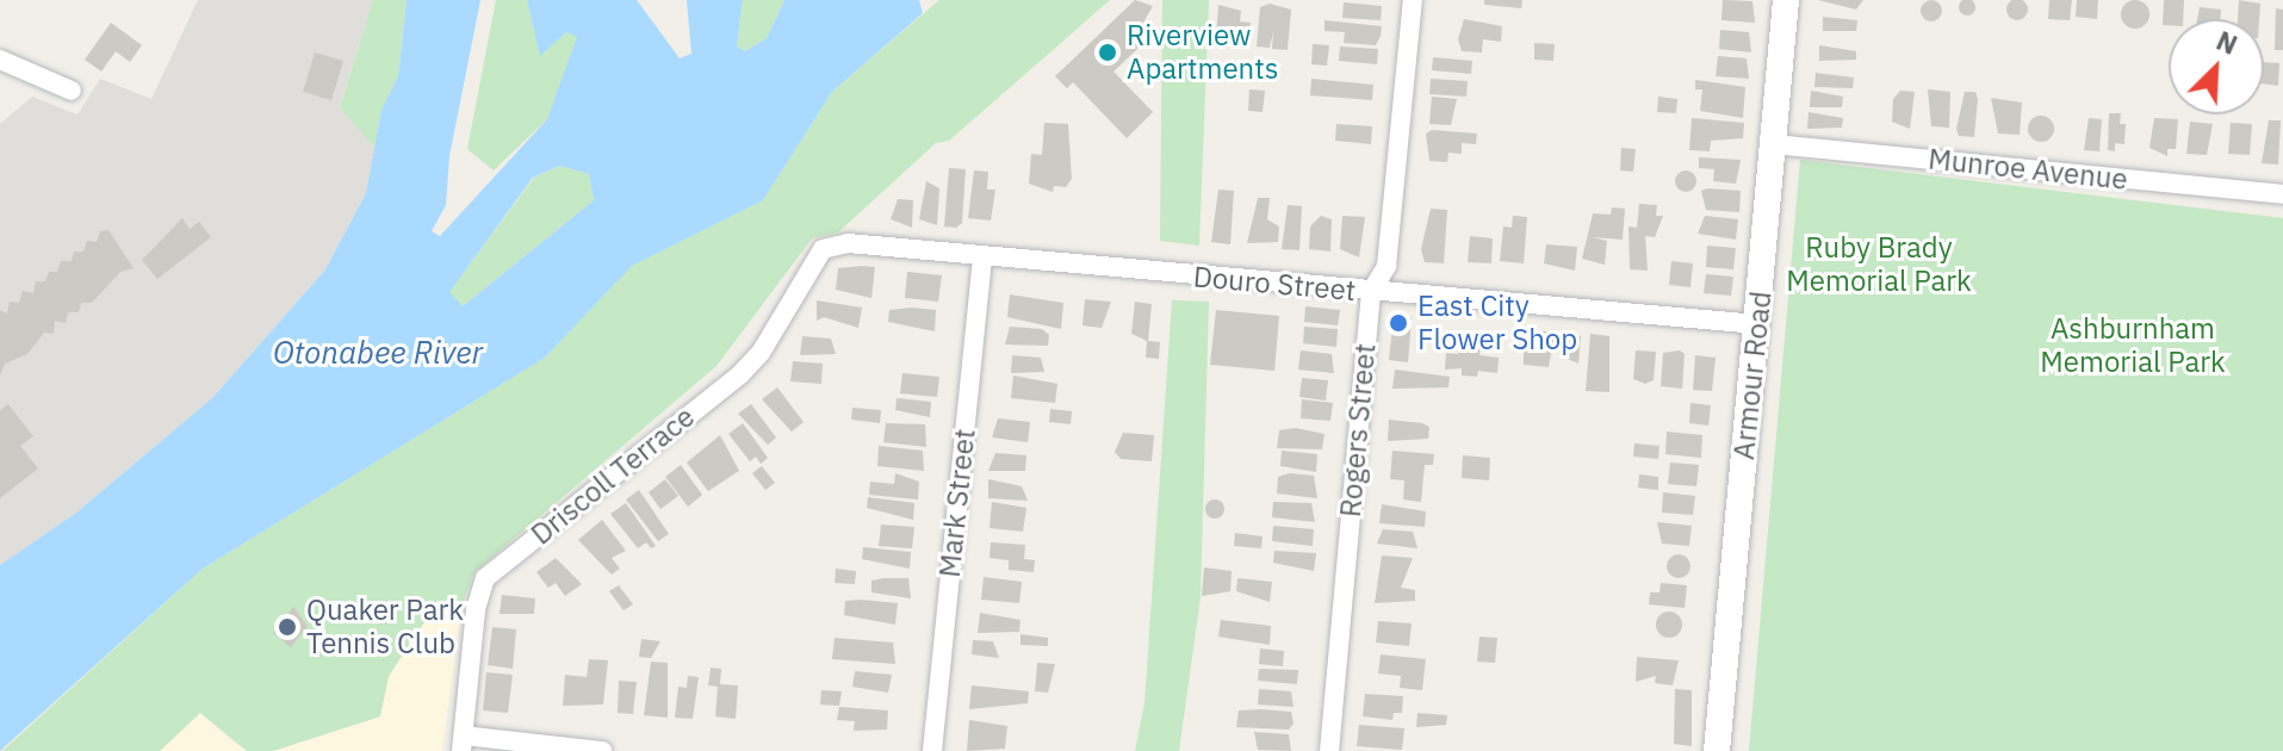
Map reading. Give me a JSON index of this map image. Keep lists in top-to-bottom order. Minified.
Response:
{"streets":{"main road":["Armour Road"],"street":["Munroe Avenue","Douro Street","Rogers Street","Driscoll Terrace","Mark Street"]},"crossings":[["Munroe Avenue","Armour Road"],["Douro Street","Armour Road"],["Douro Street","Rogers Street"],["Douro Street","Driscoll Terrace"],["Douro Street","Mark Street"]],"water":["Otonabee River"],"parks":["Ruby Brady Memorial Park","Ashburnham Memorial Park"],"places":["Riverview Apartments","East City Flower Shop","Quaker Park Tennis Club"],"north":"top right"}
